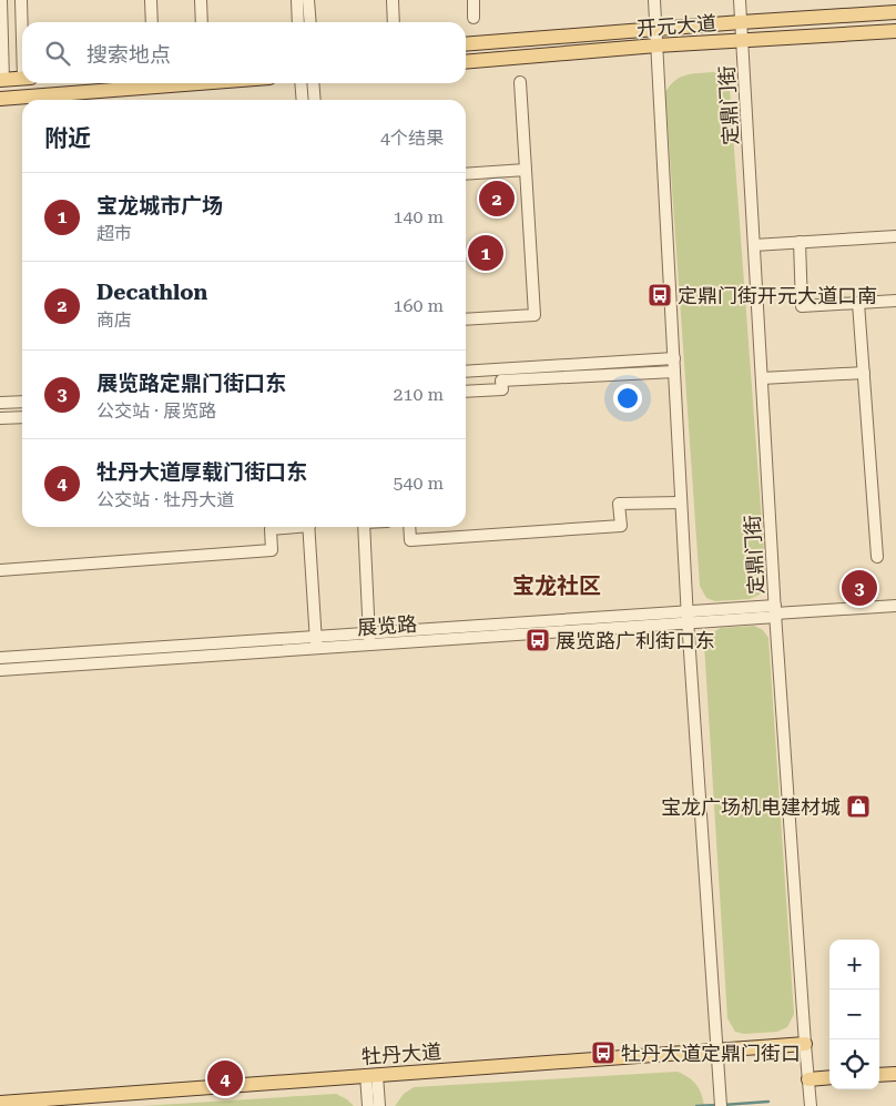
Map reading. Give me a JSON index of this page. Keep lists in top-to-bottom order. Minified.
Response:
{"streets":{"main road":["开元大道","牡丹大道"],"street":["定鼎门街","展览路"]},"crossings":[["开元大道","定鼎门街"],["定鼎门街","展览路"],["定鼎门街","牡丹大道"]],"districts":["宝龙社区"],"places":{"bus stop":["定鼎门街开元大道口南","展览路广利街口东","牡丹大道定鼎门街口"],"shop":["宝龙广场机电建材城"]},"page":{"search":"搜索地点","heading":["附近","4个结果"],"list":[{"mark":"1","name":"宝龙城市广场","note":"超市","value":"140 m"},{"mark":"2","name":"Decathlon","note":"商店","value":"160 m"},{"mark":"3","name":"展览路定鼎门街口东","note":"公交站 · 展览路","value":"210 m"},{"mark":"4","name":"牡丹大道厚载门街口东","note":"公交站 · 牡丹大道","value":"540 m"}],"pins":["2","1","3","4"],"map_buttons":["+","−"]}}
